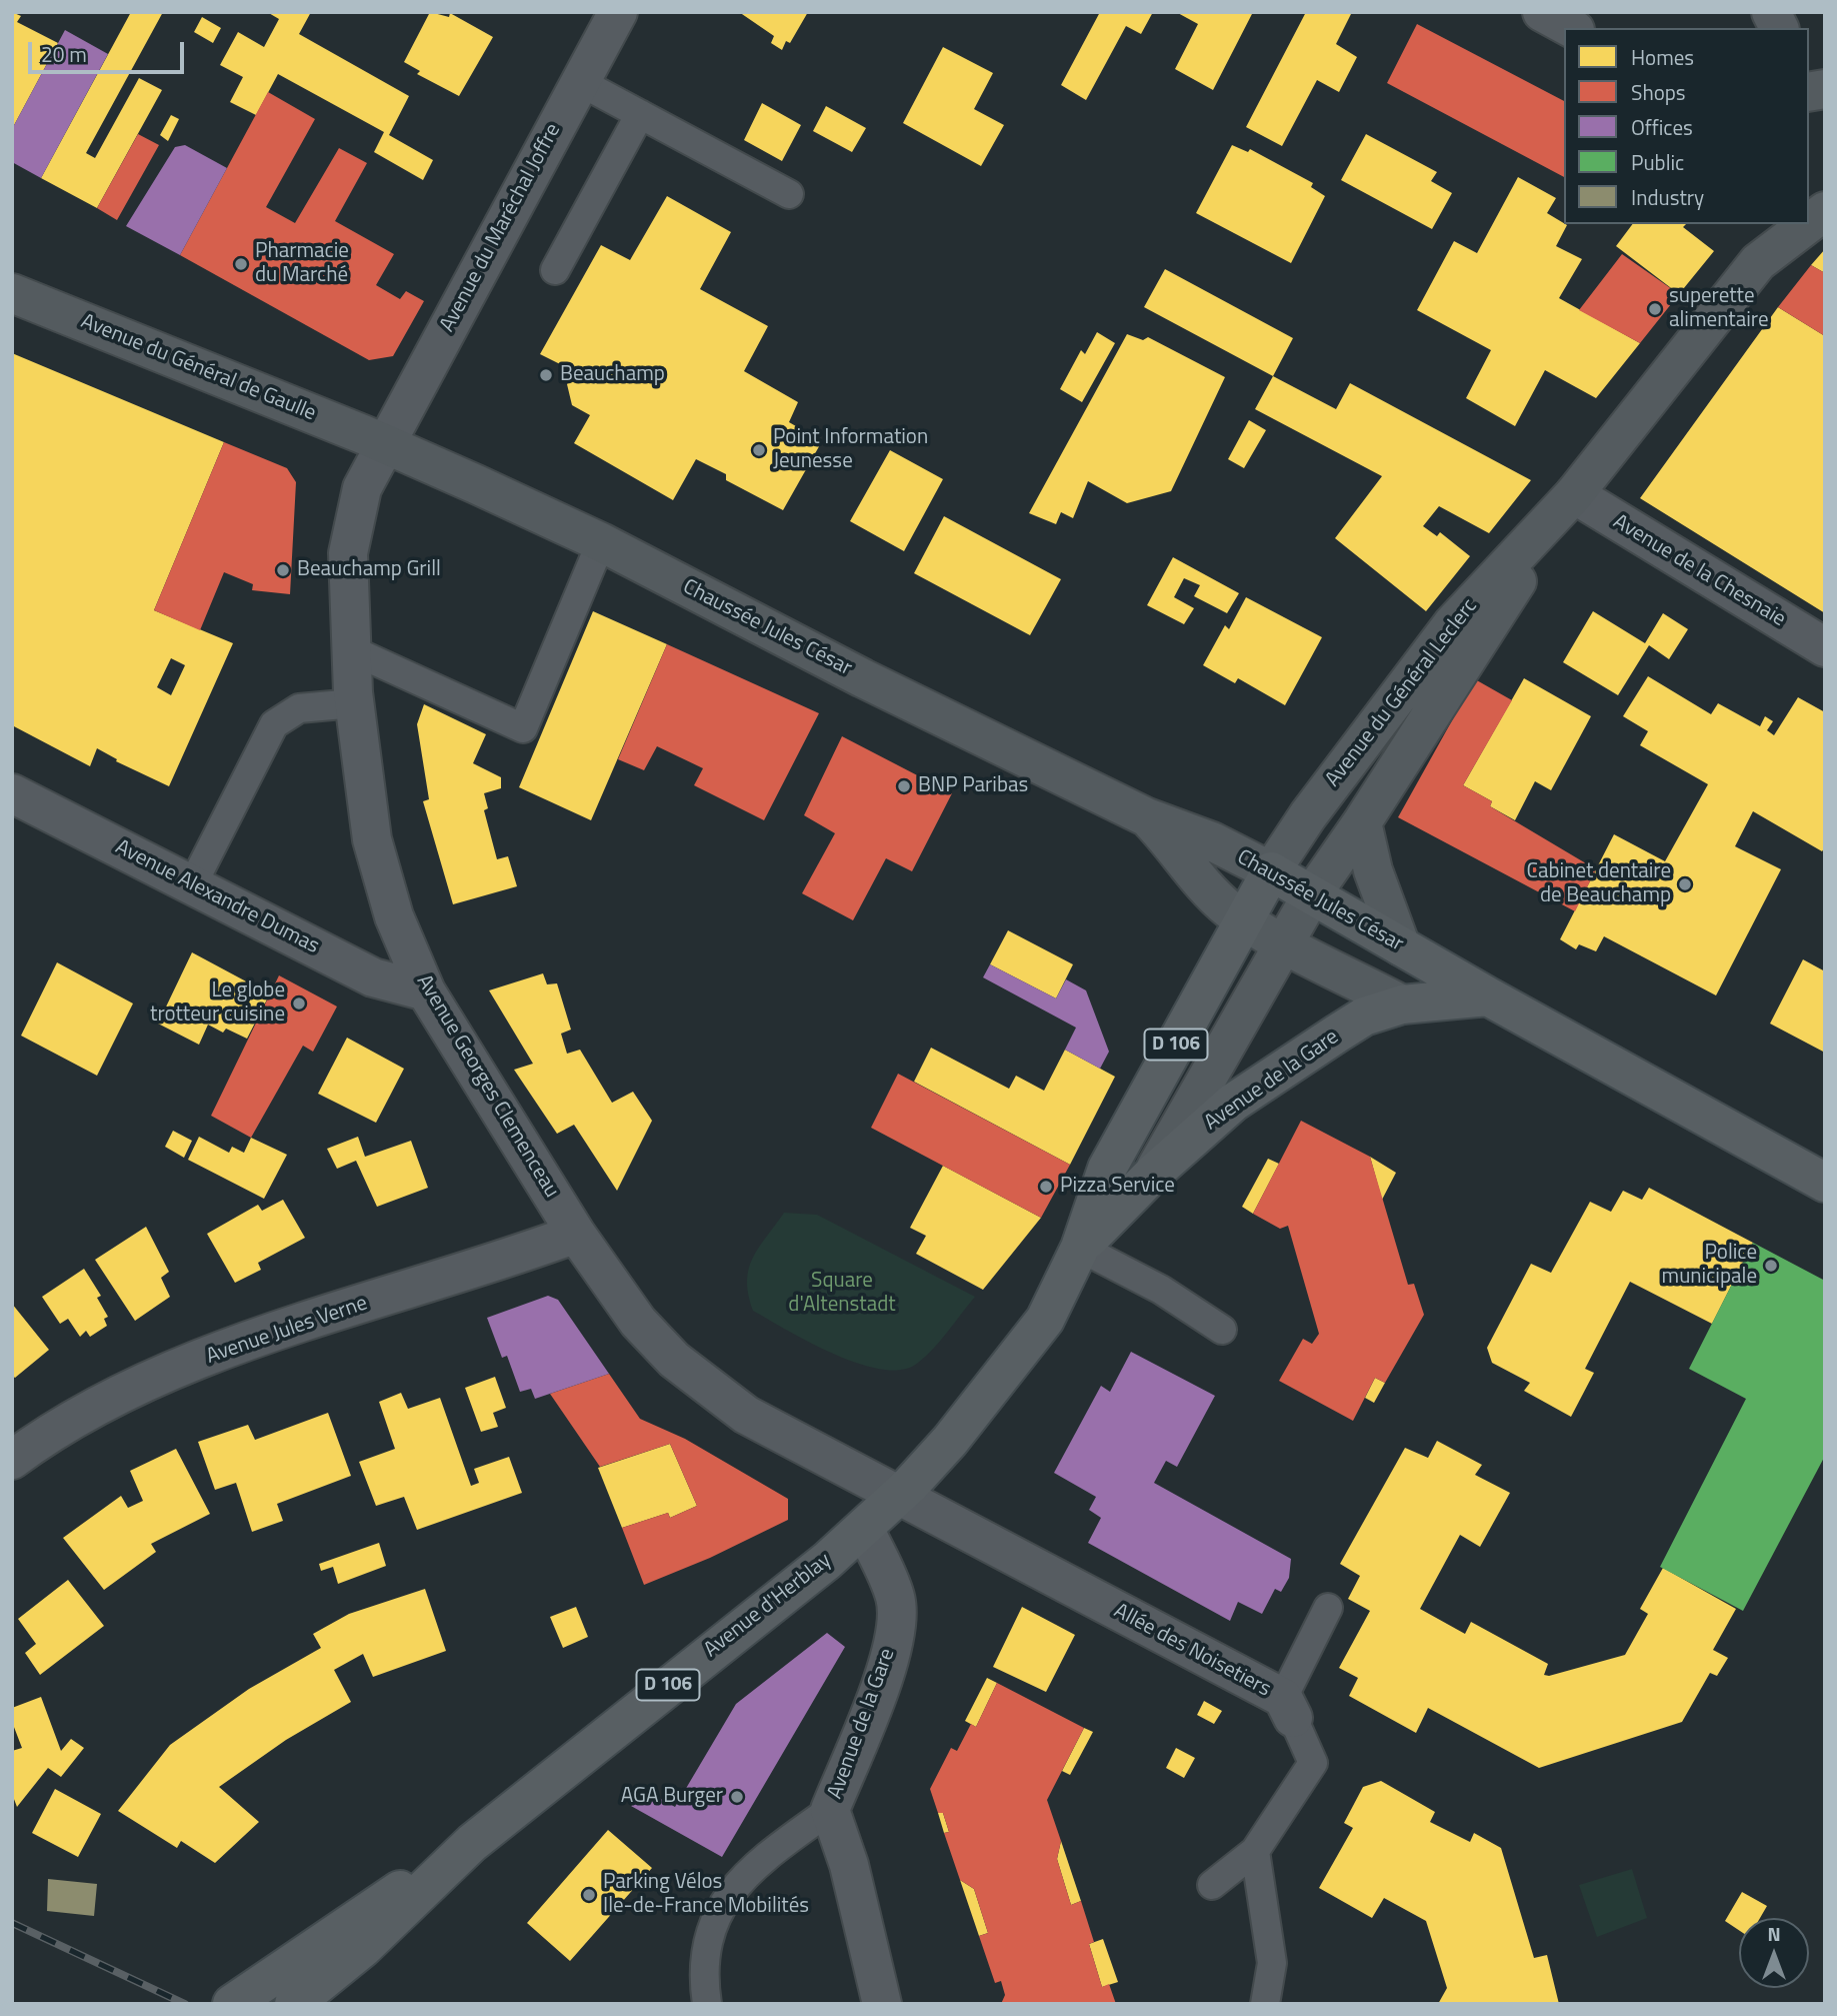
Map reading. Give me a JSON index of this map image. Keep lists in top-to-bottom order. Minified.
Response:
{"streets":{"main road":["Avenue du Général de Gaulle","Chaussée Jules César","Avenue du Général Leclerc","D 106","Avenue de la Gare","Avenue d'Herblay"],"street":["Avenue du Maréchal Joffre","Avenue de la Chesnaie","Avenue Alexandre Dumas","Avenue Georges Clemenceau","Avenue Jules Verne","Allée des Noisetiers"]},"crossings":[["Avenue du Maréchal Joffre","Avenue du Général de Gaulle"],["Avenue du Maréchal Joffre","Chaussée Jules César"],["Avenue du Maréchal Joffre","Avenue Georges Clemenceau"],["Avenue du Général de Gaulle","Chaussée Jules César"],["Avenue du Général de Gaulle","Avenue Georges Clemenceau"],["Avenue de la Chesnaie","Avenue du Général Leclerc"],["Chaussée Jules César","Avenue du Général Leclerc"],["Chaussée Jules César","Avenue de la Gare"],["Chaussée Jules César","Avenue Georges Clemenceau"],["Avenue du Général Leclerc","Avenue de la Gare"],["Avenue Alexandre Dumas","Avenue Georges Clemenceau"],["Avenue de la Gare","Avenue Georges Clemenceau"],["Avenue de la Gare","Avenue d'Herblay"],["Avenue de la Gare","Allée des Noisetiers"],["Avenue Georges Clemenceau","Avenue Jules Verne"],["Avenue Georges Clemenceau","Avenue d'Herblay"],["Avenue Georges Clemenceau","Allée des Noisetiers"],["Avenue d'Herblay","Allée des Noisetiers"]],"parks":["Square d'Altenstadt"],"places":["Pharmacie du Marché","superette alimentaire","Beauchamp","Point Information Jeunesse","Beauchamp Grill","BNP Paribas","Cabinet dentaire de Beauchamp","Le globe trotteur cuisine","Pizza Service","Police municipale","AGA Burger","Parking Vélos Ile-de-France Mobilités"],"legend":["Homes","Shops","Offices","Public","Industry"],"scale_bar":"20 m","north":"top"}
